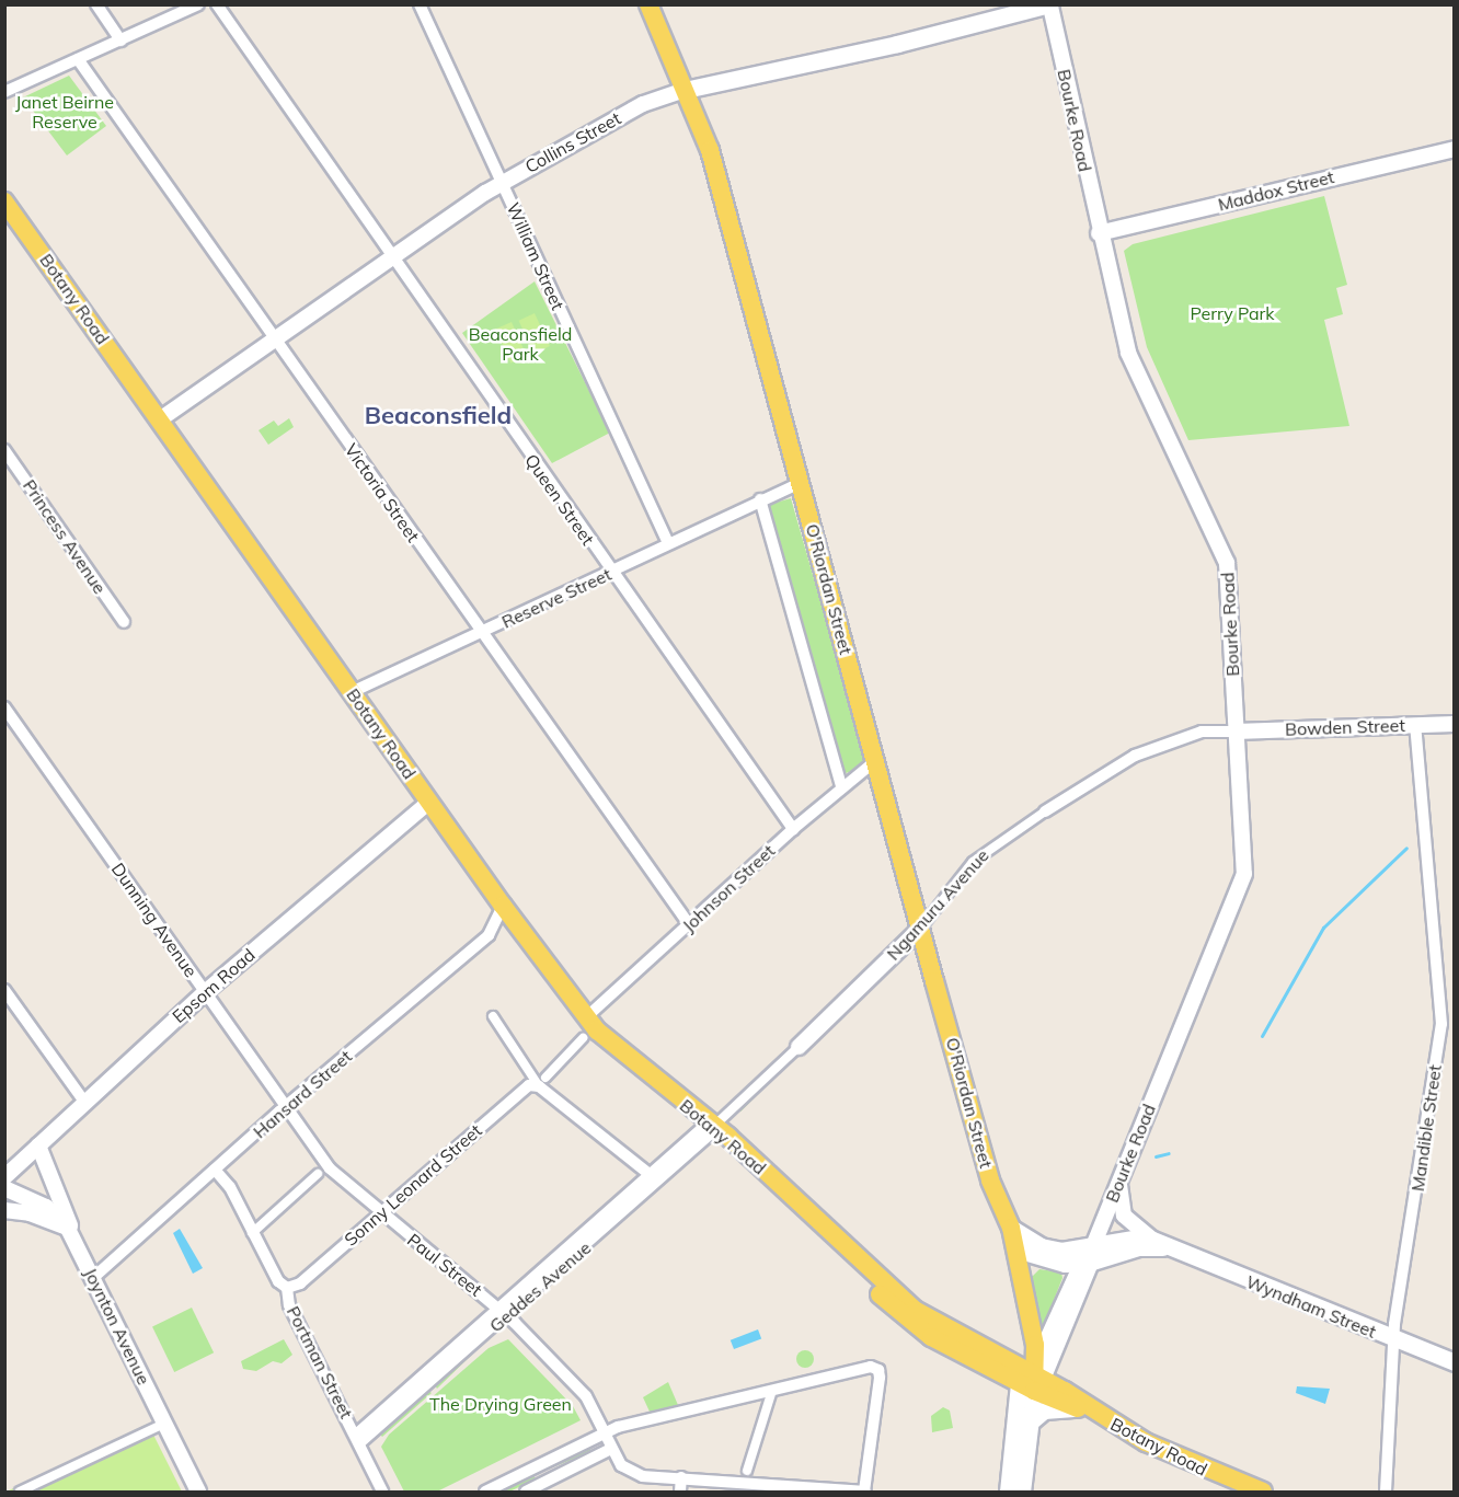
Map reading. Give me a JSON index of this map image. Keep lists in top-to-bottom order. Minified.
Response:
{"streets":{"main road":["Bourke Road","Collins Street","Botany Road","O'Riordan Street","Wyndham Street"],"street":["Maddox Street","William Street","Victoria Street","Queen Street","Princess Avenue","Reserve Street","Bowden Street","Johnson Street","Ngamuru Avenue","Dunning Avenue","Epsom Road","Hansard Street","Mandible Street","Sonny Leonard Street","Paul Street","Geddes Avenue","Joynton Avenue","Portman Street"]},"crossings":[["Bourke Road","Collins Street"],["Bourke Road","Maddox Street"],["Bourke Road","Botany Road"],["Bourke Road","O'Riordan Street"],["Bourke Road","Bowden Street"],["Bourke Road","Ngamuru Avenue"],["Bourke Road","Wyndham Street"],["Collins Street","William Street"],["Collins Street","Botany Road"],["Collins Street","Victoria Street"],["Collins Street","Queen Street"],["Collins Street","O'Riordan Street"],["William Street","Reserve Street"],["Botany Road","O'Riordan Street"],["Botany Road","Reserve Street"],["Botany Road","Johnson Street"],["Botany Road","Ngamuru Avenue"],["Botany Road","Epsom Road"],["Botany Road","Hansard Street"],["Botany Road","Geddes Avenue"],["Victoria Street","Reserve Street"],["Victoria Street","Johnson Street"],["Queen Street","Reserve Street"],["Queen Street","Johnson Street"],["O'Riordan Street","Reserve Street"],["O'Riordan Street","Johnson Street"],["O'Riordan Street","Ngamuru Avenue"],["O'Riordan Street","Wyndham Street"],["Bowden Street","Ngamuru Avenue"],["Bowden Street","Mandible Street"],["Ngamuru Avenue","Geddes Avenue"],["Dunning Avenue","Epsom Road"],["Dunning Avenue","Hansard Street"],["Dunning Avenue","Paul Street"],["Hansard Street","Joynton Avenue"],["Hansard Street","Portman Street"],["Mandible Street","Wyndham Street"],["Sonny Leonard Street","Paul Street"],["Sonny Leonard Street","Portman Street"],["Paul Street","Geddes Avenue"],["Geddes Avenue","Portman Street"]],"districts":["Beaconsfield"],"parks":["Janet Beirne Reserve","Perry Park","Beaconsfield Park","The Drying Green"]}
